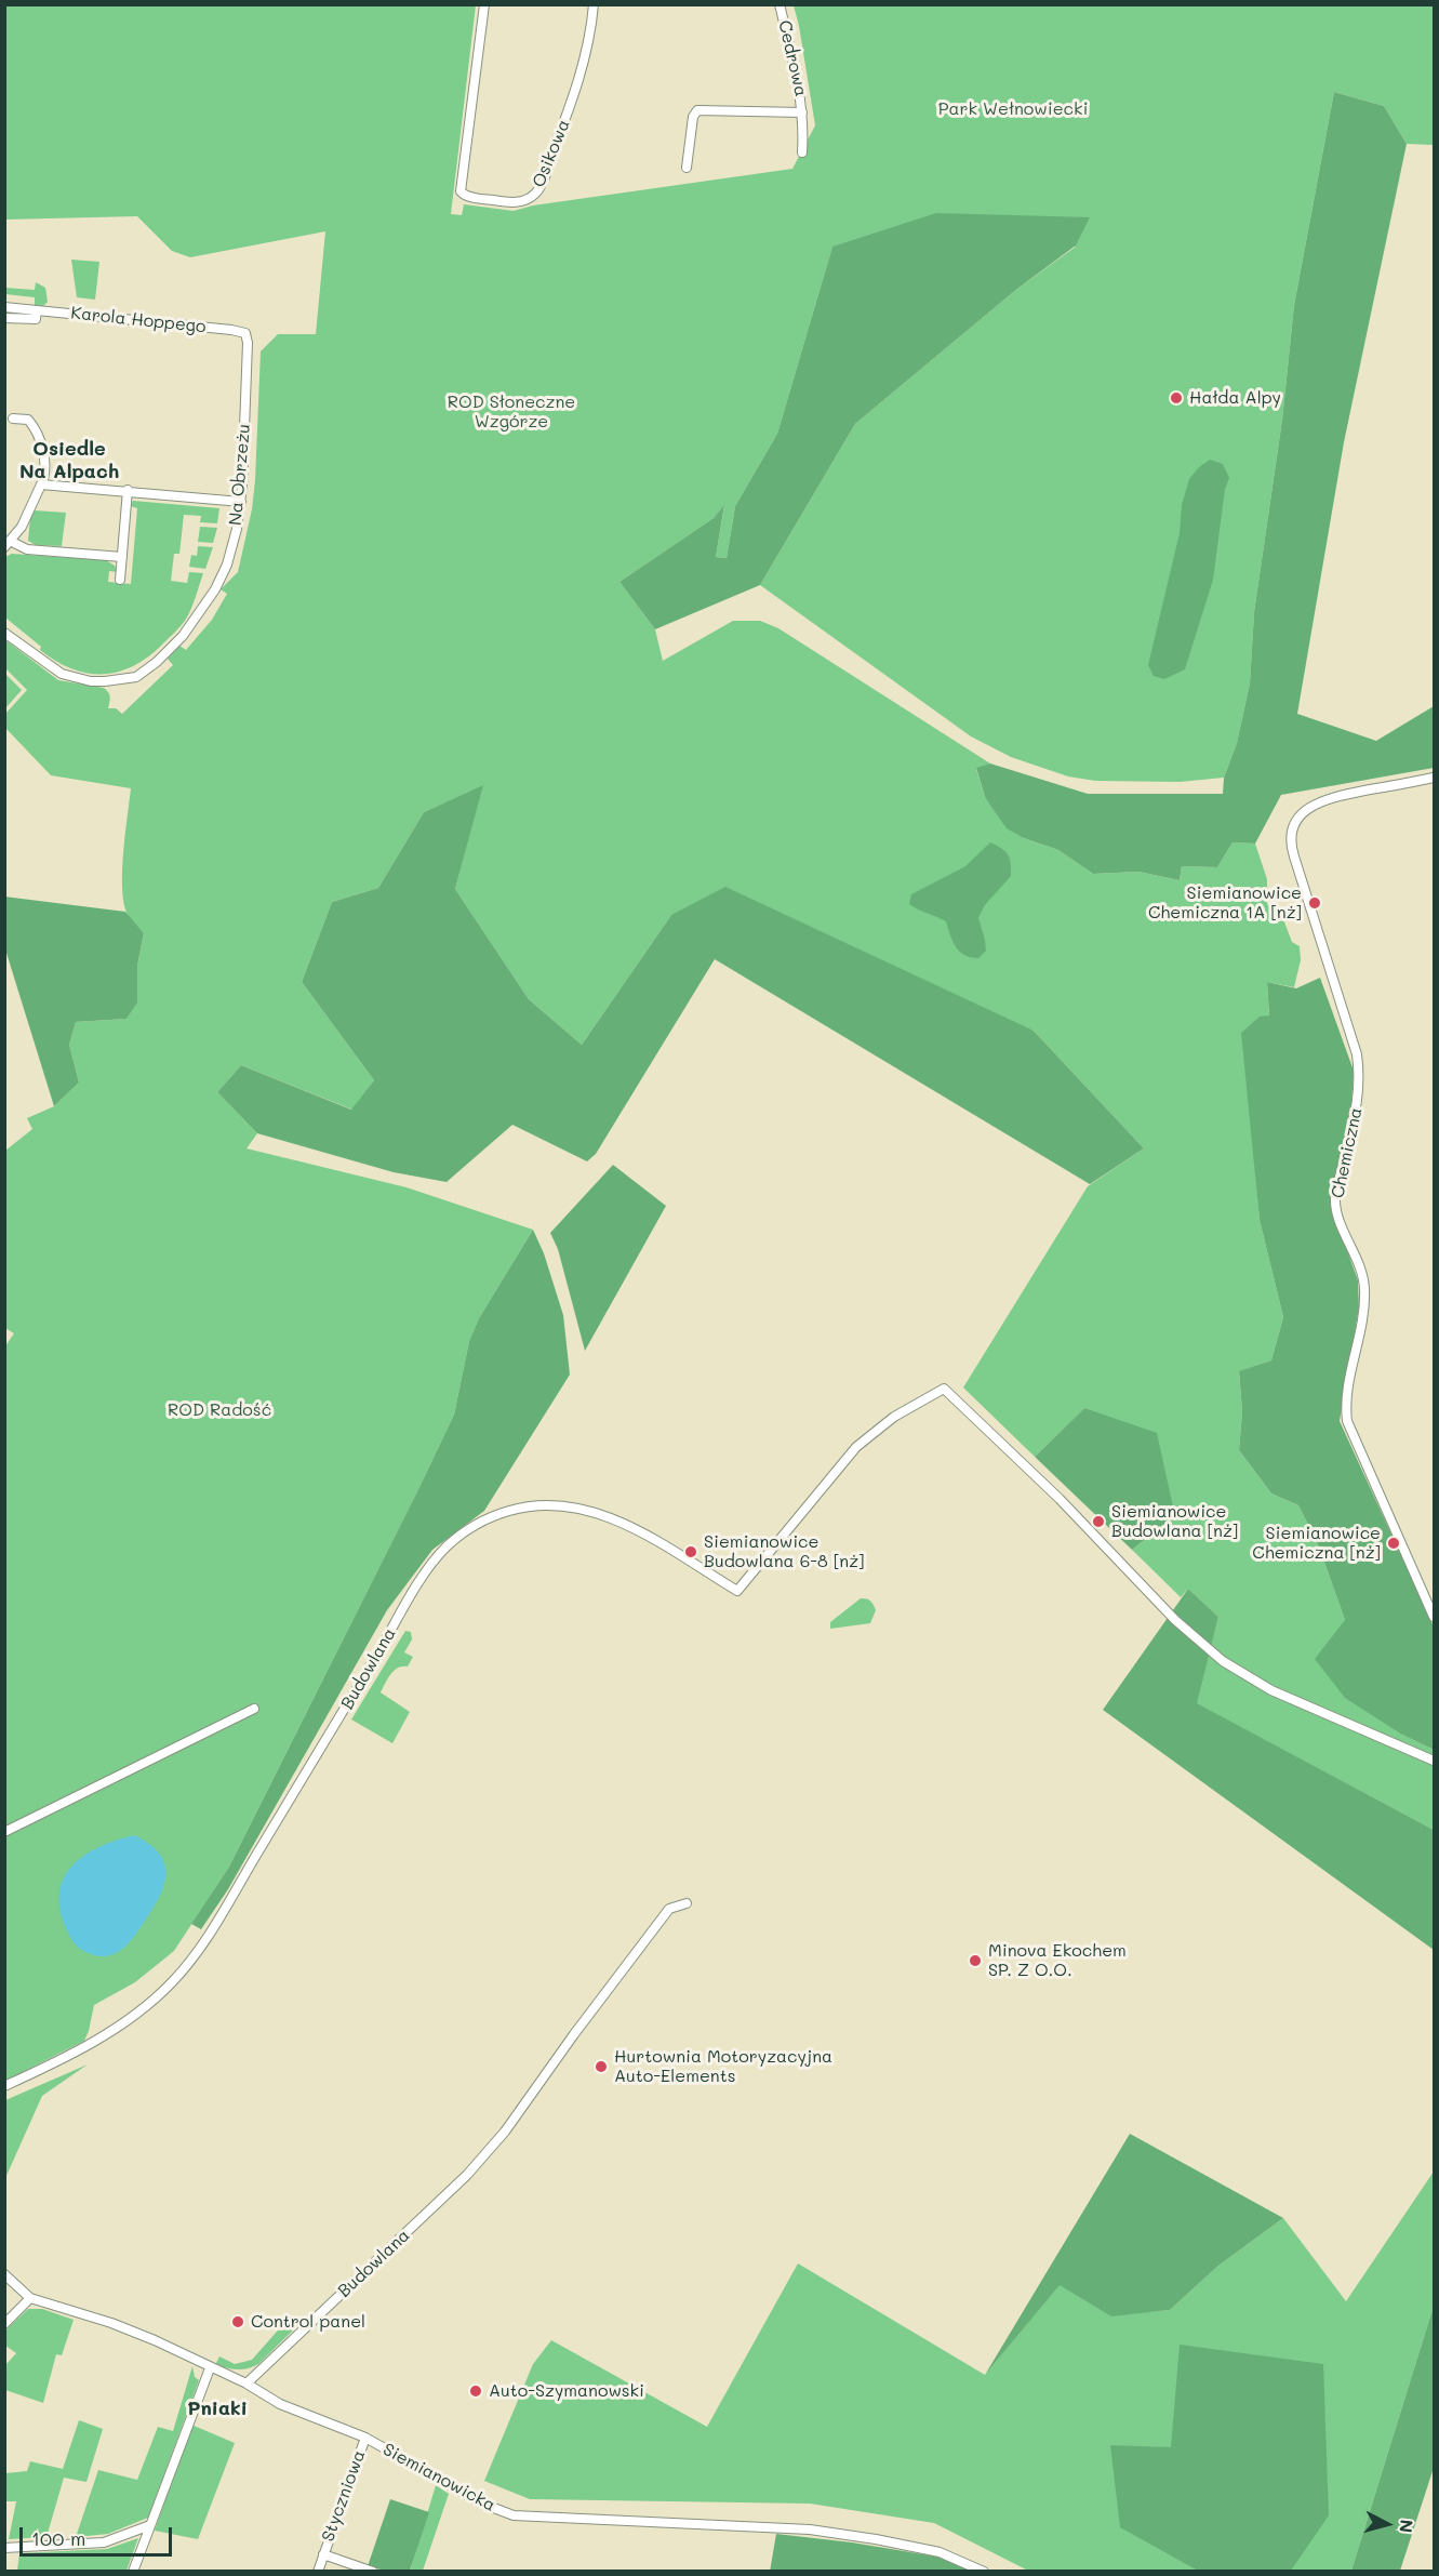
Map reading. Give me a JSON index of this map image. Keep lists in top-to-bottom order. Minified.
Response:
{"streets":{"street":["Cedrowa","Osikowa","Karola Hoppego","Na Obrzeżu","Chemiczna","Budowlana","Siemianowicka","Styczniowa"]},"crossings":[["Karola Hoppego","Na Obrzeżu"],["Budowlana","Siemianowicka"],["Siemianowicka","Styczniowa"]],"districts":["Osiedle Na Alpach","Pniaki"],"parks":["Park Wełnowiecki","ROD Słoneczne Wzgórze","ROD Radość"],"places":["Hałda Alpy","Siemianowice Chemiczna 1A [nż]","Siemianowice Budowlana [nż]","Siemianowice Chemiczna [nż]","Siemianowice Budowlana 6-8 [nż]","Minova Ekochem SP. Z O.O.","Hurtownia Motoryzacyjna Auto-Elements","Control panel","Auto-Szymanowski"],"scale_bar":"100 m","north":"right"}
